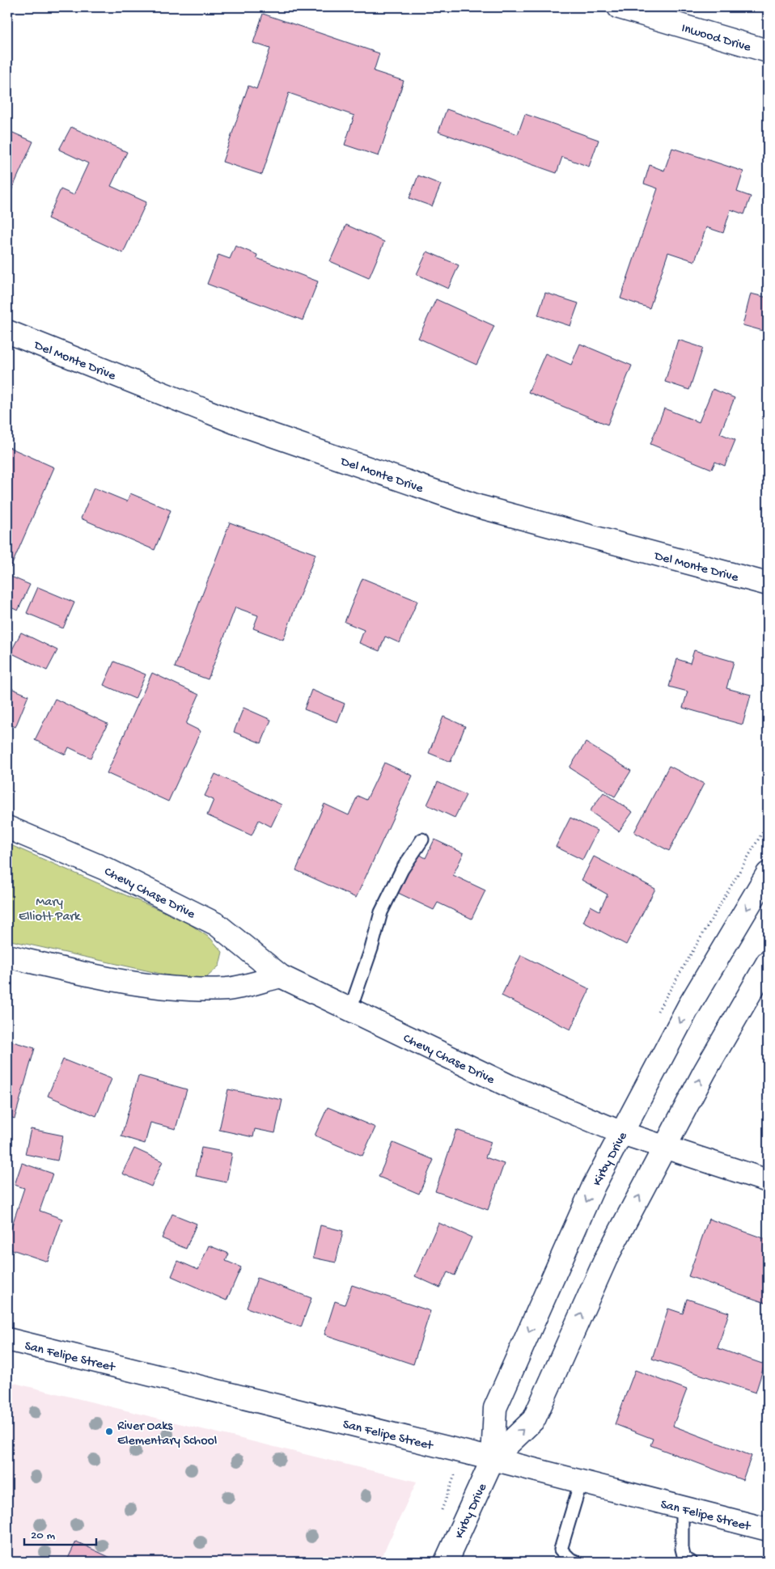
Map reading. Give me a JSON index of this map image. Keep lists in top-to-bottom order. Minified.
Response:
{"streets":{"street":["Inwood Drive","Del Monte Drive","Chevy Chase Drive","Kirby Drive","San Felipe Street"]},"crossings":[["Chevy Chase Drive","Kirby Drive"],["Kirby Drive","San Felipe Street"]],"parks":["Mary Elliott Park"],"places":["River Oaks Elementary School"],"scale_bar":"20 m"}
